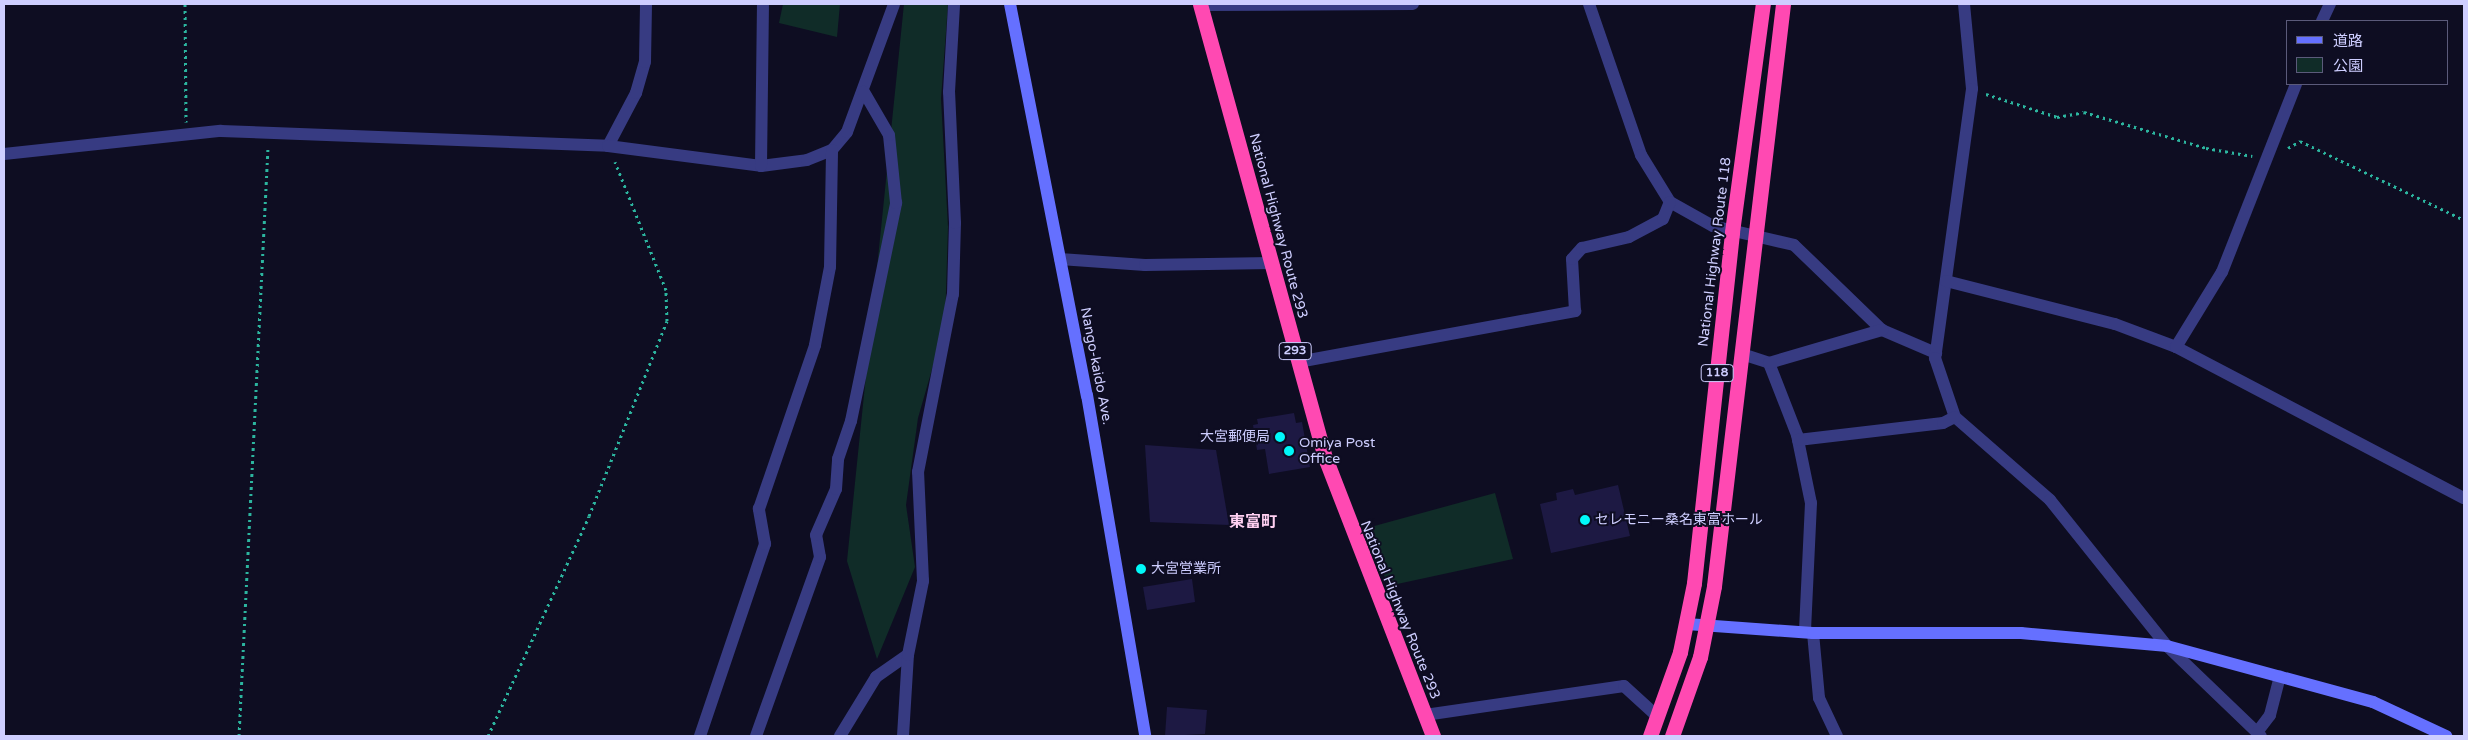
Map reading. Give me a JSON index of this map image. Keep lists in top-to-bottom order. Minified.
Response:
{"streets":{"highway":["National Highway Route 293","National Highway Route 118","293","118"],"street":["Nango-kaido Ave."]},"districts":["東富町"],"places":["大宮郵便局","Omiya Post Office","セレモニー桑名東富ホール","大宮営業所"],"legend":["道路","公園"]}
